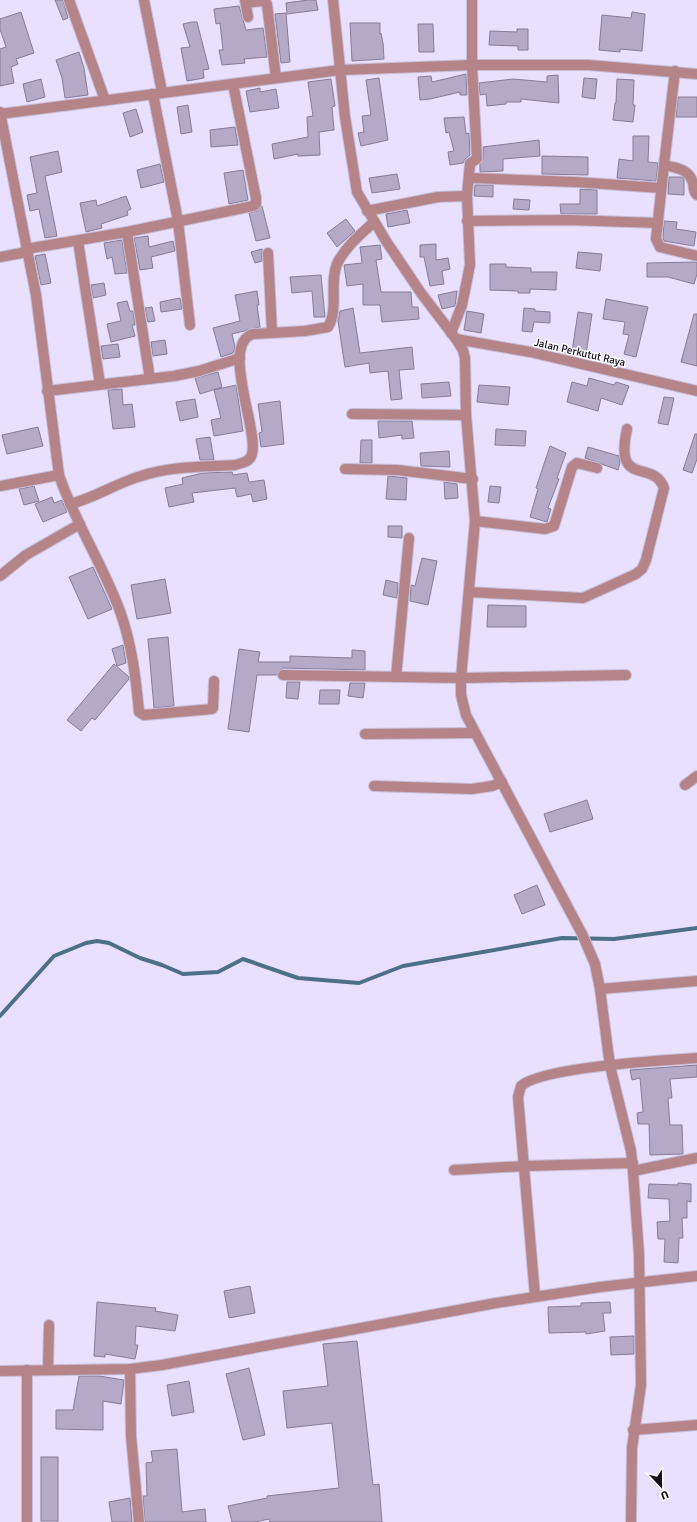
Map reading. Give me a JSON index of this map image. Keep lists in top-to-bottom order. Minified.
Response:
{"streets":{"street":["Jalan Perkutut Raya"]},"north":"bottom"}
